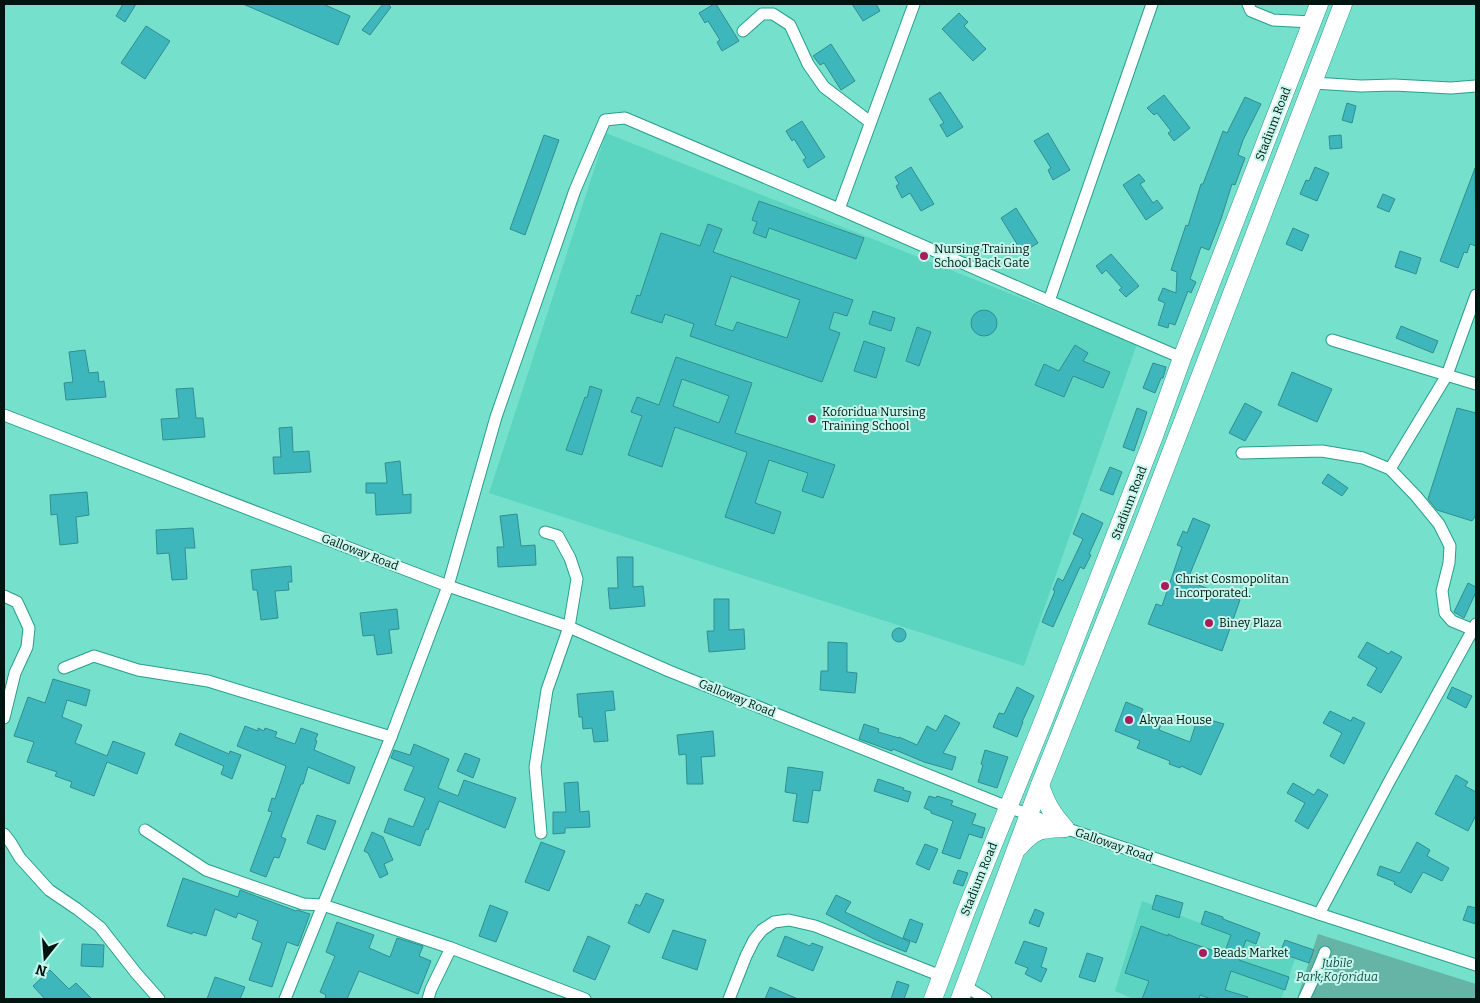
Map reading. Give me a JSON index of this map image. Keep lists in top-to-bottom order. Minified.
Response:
{"streets":{"main road":["Stadium Road"],"street":["Galloway Road"]},"crossings":[["Stadium Road","Galloway Road"]],"parks":["Jubile Park,Koforidua"],"places":["Nursing Training School Back Gate","Koforidua Nursing Training School","Christ Cosmopolitan Incorporated.","Biney Plaza","Akyaa House","Beads Market"],"north":"bottom"}
